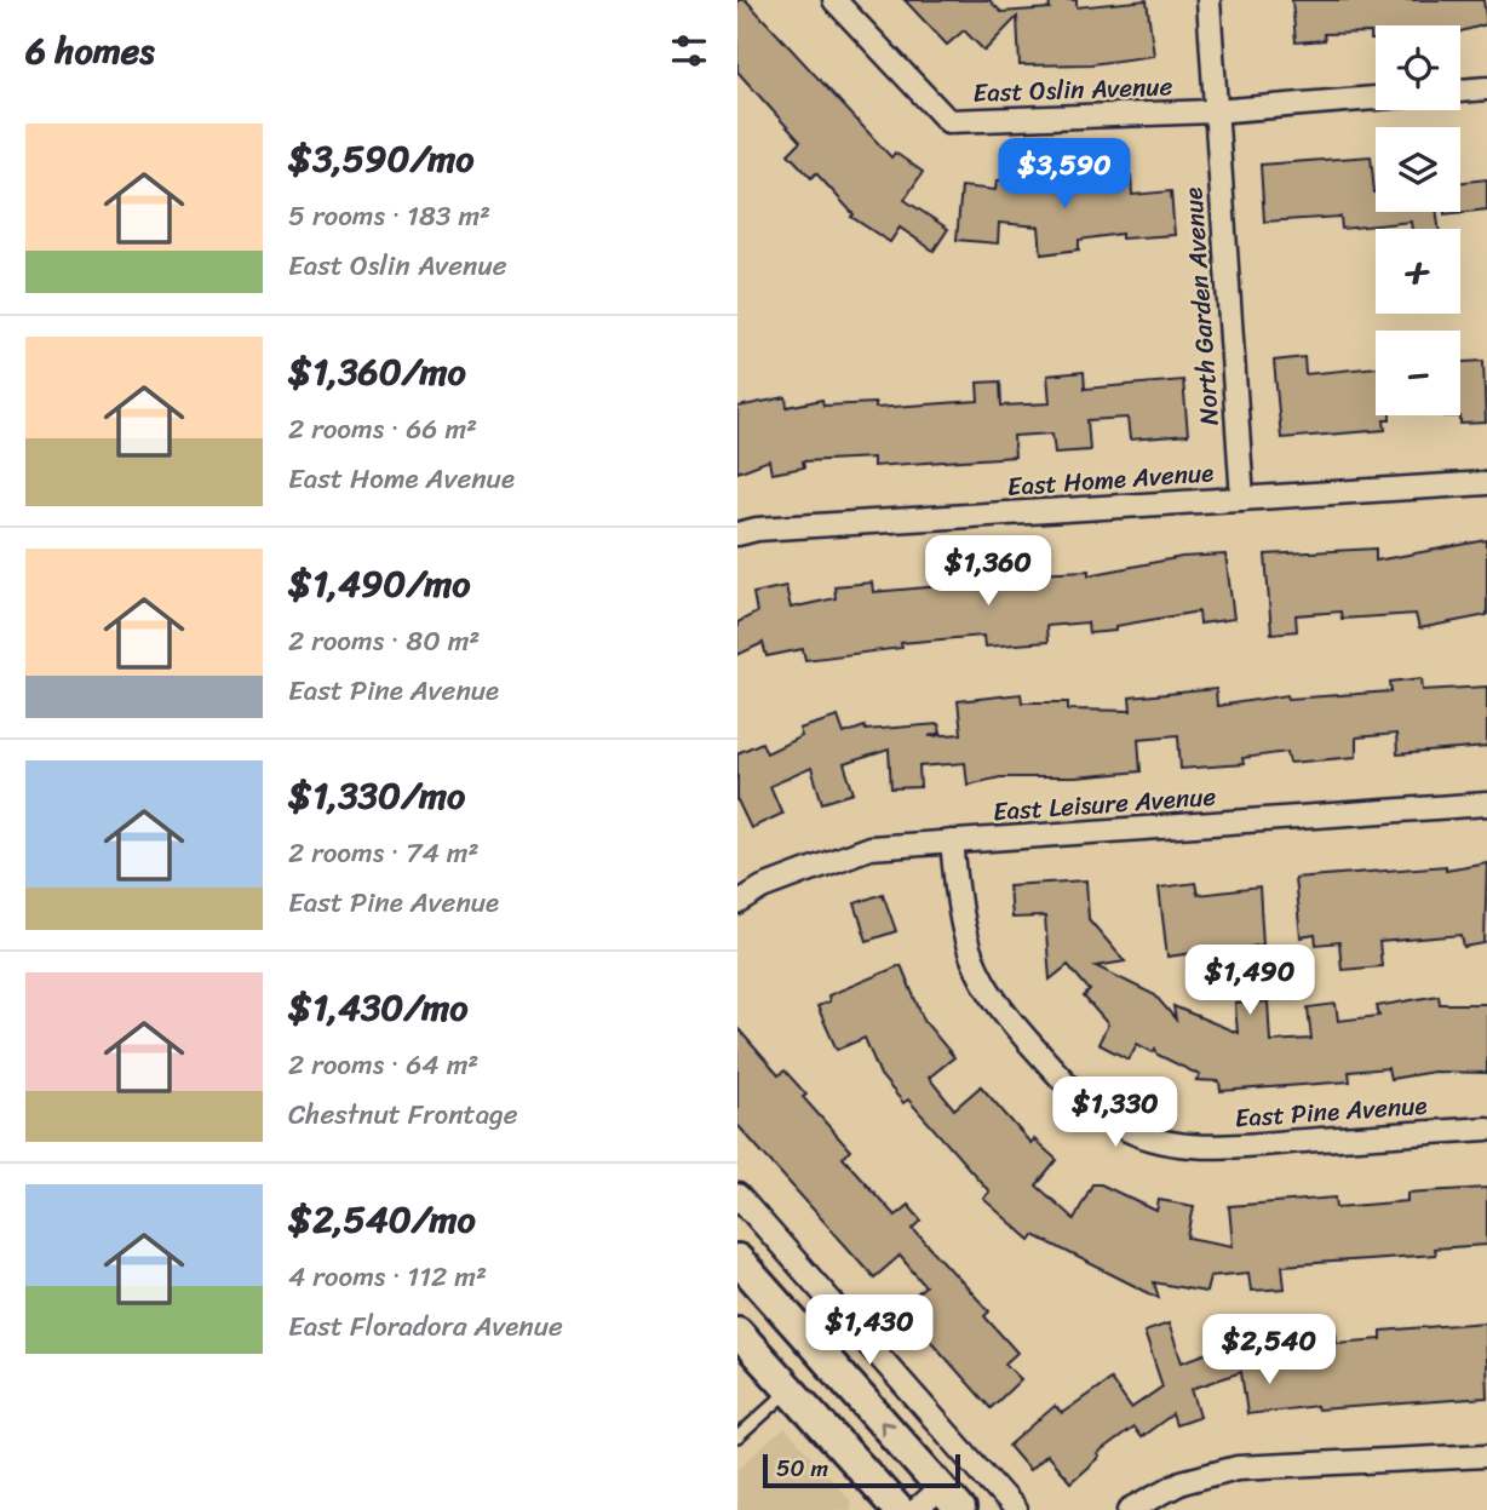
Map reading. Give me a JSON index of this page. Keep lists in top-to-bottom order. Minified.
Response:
{"streets":{"street":["East Oslin Avenue","North Garden Avenue","East Home Avenue","East Leisure Avenue","East Pine Avenue"]},"crossings":[["East Oslin Avenue","North Garden Avenue"],["North Garden Avenue","East Home Avenue"],["East Leisure Avenue","East Pine Avenue"]],"scale_bar":"50 m","page":{"heading":"6 homes","map_buttons":["+","−"],"list":[{"name":"$3,590/mo","note":"5 rooms · 183 m² · East Oslin Avenue"},{"name":"$1,360/mo","note":"2 rooms · 66 m² · East Home Avenue"},{"name":"$1,490/mo","note":"2 rooms · 80 m² · East Pine Avenue"},{"name":"$1,330/mo","note":"2 rooms · 74 m² · East Pine Avenue"},{"name":"$1,430/mo","note":"2 rooms · 64 m² · Chestnut Frontage"},{"name":"$2,540/mo","note":"4 rooms · 112 m² · East Floradora Avenue"}],"price":["$3,590","$1,360","$1,490","$1,330","$1,430","$2,540"],"scale":"50 m"}}
